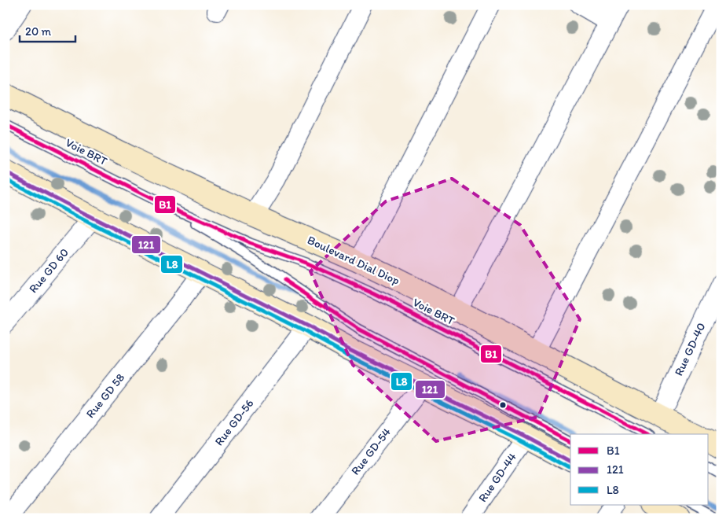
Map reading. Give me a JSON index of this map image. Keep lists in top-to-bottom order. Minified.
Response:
{"streets":{"street":["Boulevard Dial Diop","Rue GD 60","Rue GD-40","Rue GD 58","Rue GD-56","Rue GD-54","Rue GD-44"],"lane":["Voie BRT"]},"crossings":[["Boulevard Dial Diop","Rue GD-40"]],"lines":["transit line B1","transit line 121","transit line L8"],"legend":["B1","121","L8"],"scale_bar":"20 m"}
